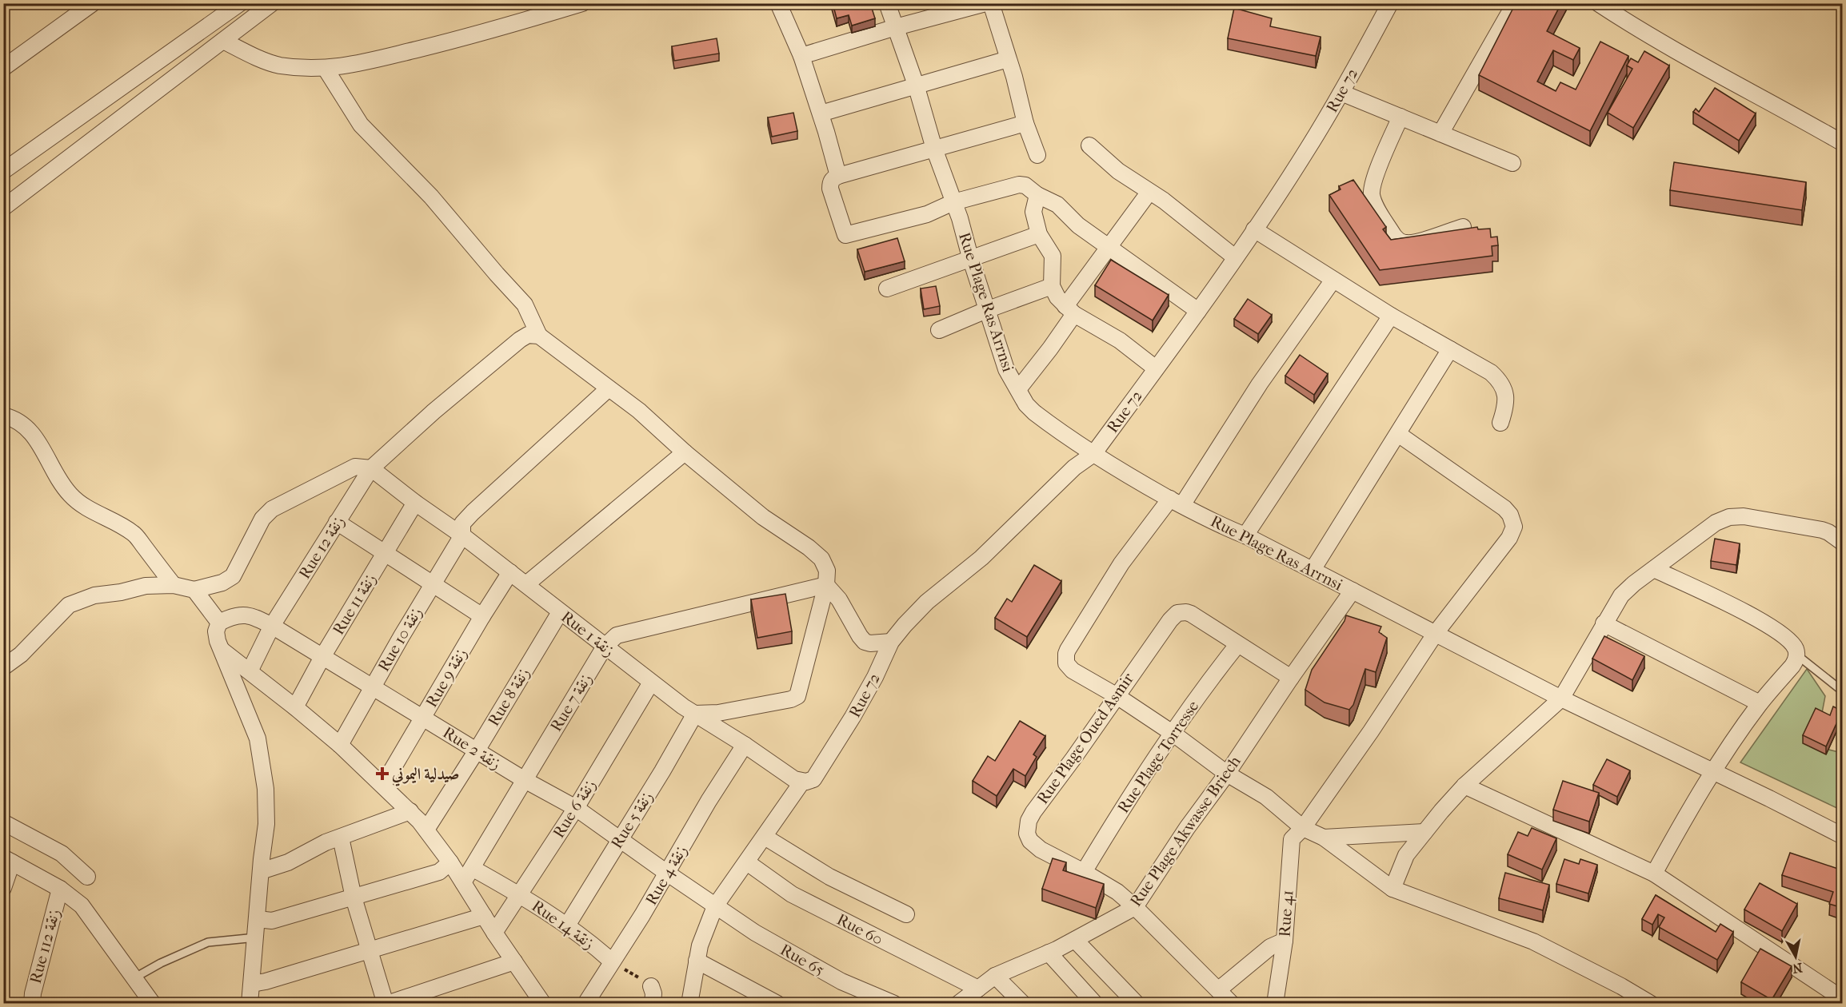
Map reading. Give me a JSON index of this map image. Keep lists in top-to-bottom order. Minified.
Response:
{"streets":{"street":["Rue 72","Rue Plage Ras Arrnsi","Rue 12 زنقة","Rue 11 زنقة","Rue 1 زنقة","Rue 10 زنقة","Rue 9 زنقة","Rue 8 زنقة","Rue 7 زنقة","Rue Plage Oued Asmir","Rue 2 زنقة","Rue Plage Torresse","Rue 6 زنقة","Rue 5 زنقة","Rue Plage Akwasse Briech","Rue 4 زنقة","Rue 41","Rue 14 زنقة","Rue 60","Rue 112 زنقة","Rue 65"]},"crossings":[["Rue 72","Rue Plage Ras Arrnsi"],["Rue 72","Rue 1 زنقة"],["Rue 72","Rue 2 زنقة"],["Rue 72","Rue 60"],["Rue 72","Rue 65"],["Rue Plage Ras Arrnsi","Rue Plage Akwasse Briech"],["Rue Plage Ras Arrnsi","Rue 41"],["Rue 12 زنقة","Rue 1 زنقة"],["Rue 12 زنقة","Rue 2 زنقة"],["Rue 11 زنقة","Rue 1 زنقة"],["Rue 11 زنقة","Rue 2 زنقة"],["Rue 1 زنقة","Rue 10 زنقة"],["Rue 1 زنقة","Rue 9 زنقة"],["Rue 1 زنقة","Rue 8 زنقة"],["Rue 1 زنقة","Rue 7 زنقة"],["Rue 1 زنقة","Rue 6 زنقة"],["Rue 1 زنقة","Rue 5 زنقة"],["Rue 1 زنقة","Rue 4 زنقة"],["Rue 10 زنقة","Rue 2 زنقة"],["Rue 9 زنقة","Rue 2 زنقة"],["Rue 8 زنقة","Rue 2 زنقة"],["Rue 7 زنقة","Rue 2 زنقة"],["Rue 7 زنقة","Rue 14 زنقة"],["Rue Plage Oued Asmir","Rue Plage Torresse"],["Rue Plage Oued Asmir","Rue Plage Akwasse Briech"],["Rue 2 زنقة","Rue 6 زنقة"],["Rue 2 زنقة","Rue 5 زنقة"],["Rue 2 زنقة","Rue 4 زنقة"],["Rue 2 زنقة","Rue 65"],["Rue 6 زنقة","Rue 14 زنقة"],["Rue 5 زنقة","Rue 14 زنقة"],["Rue Plage Akwasse Briech","Rue 60"],["Rue 4 زنقة","Rue 14 زنقة"]],"places":{"health":["صيدلية اليموني"]},"north":"bottom"}
